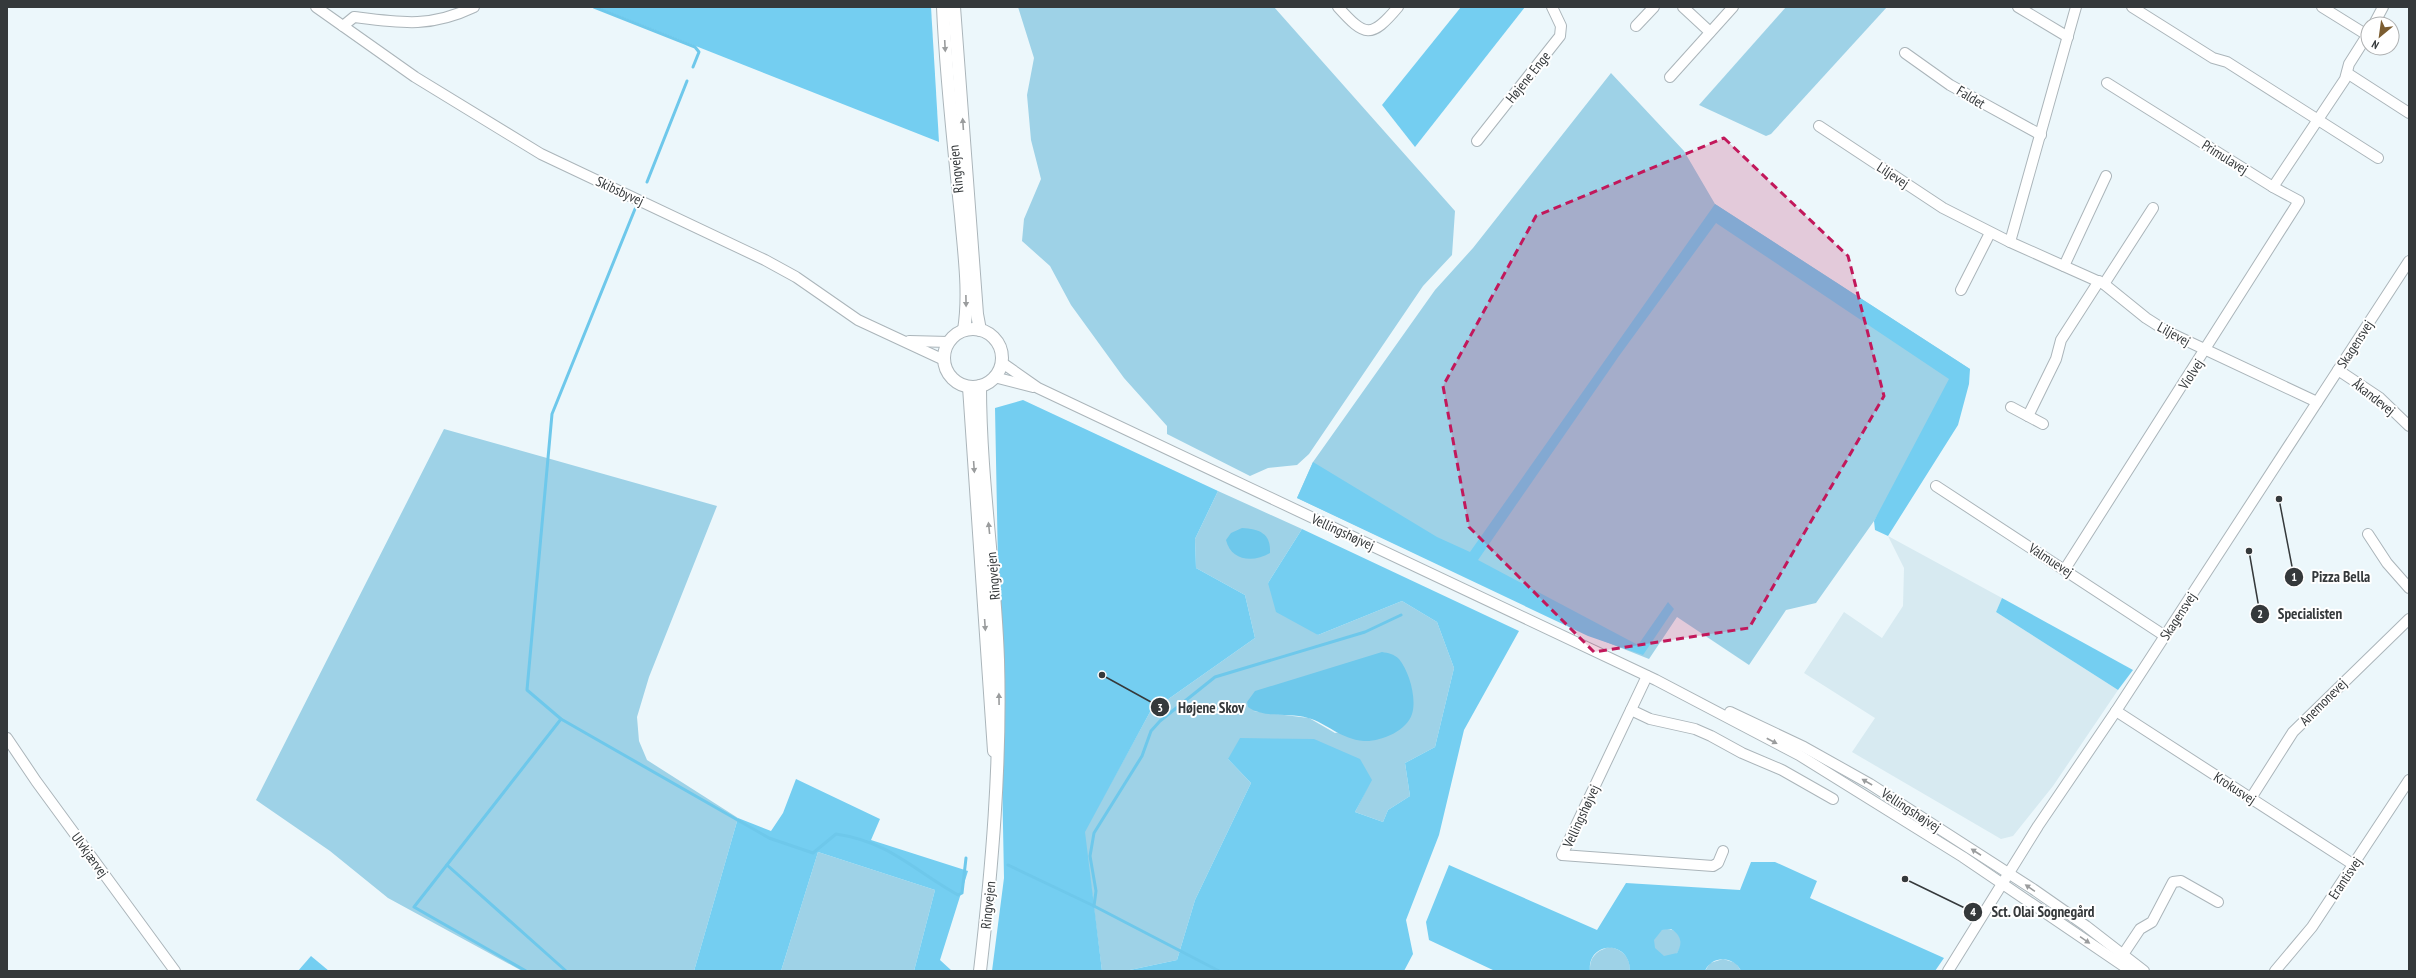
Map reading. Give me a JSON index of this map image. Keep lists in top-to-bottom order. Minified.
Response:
{"streets":{"main road":["Ringvejen"],"street":["Højene Enge","Faldet","Primulavej","Liljevej","Skibsbyvej","Skagensvej","Violvej","Åkandevej","Vellingshøjvej","Valmuevej","Anemonevej","Krokusvej","Ulvkjærvej","Erantisvej"]},"crossings":[["Primulavej","Violvej"],["Ringvejen","Skibsbyvej"],["Ringvejen","Vellingshøjvej"],["Liljevej","Skagensvej"],["Liljevej","Violvej"],["Skibsbyvej","Vellingshøjvej"],["Skagensvej","Åkandevej"],["Skagensvej","Vellingshøjvej"],["Skagensvej","Valmuevej"],["Skagensvej","Krokusvej"],["Violvej","Valmuevej"],["Anemonevej","Krokusvej"],["Krokusvej","Erantisvej"]],"places":["Pizza Bella","Specialisten","Højene Skov","Sct. Olai Sognegård"],"north":"bottom left"}
